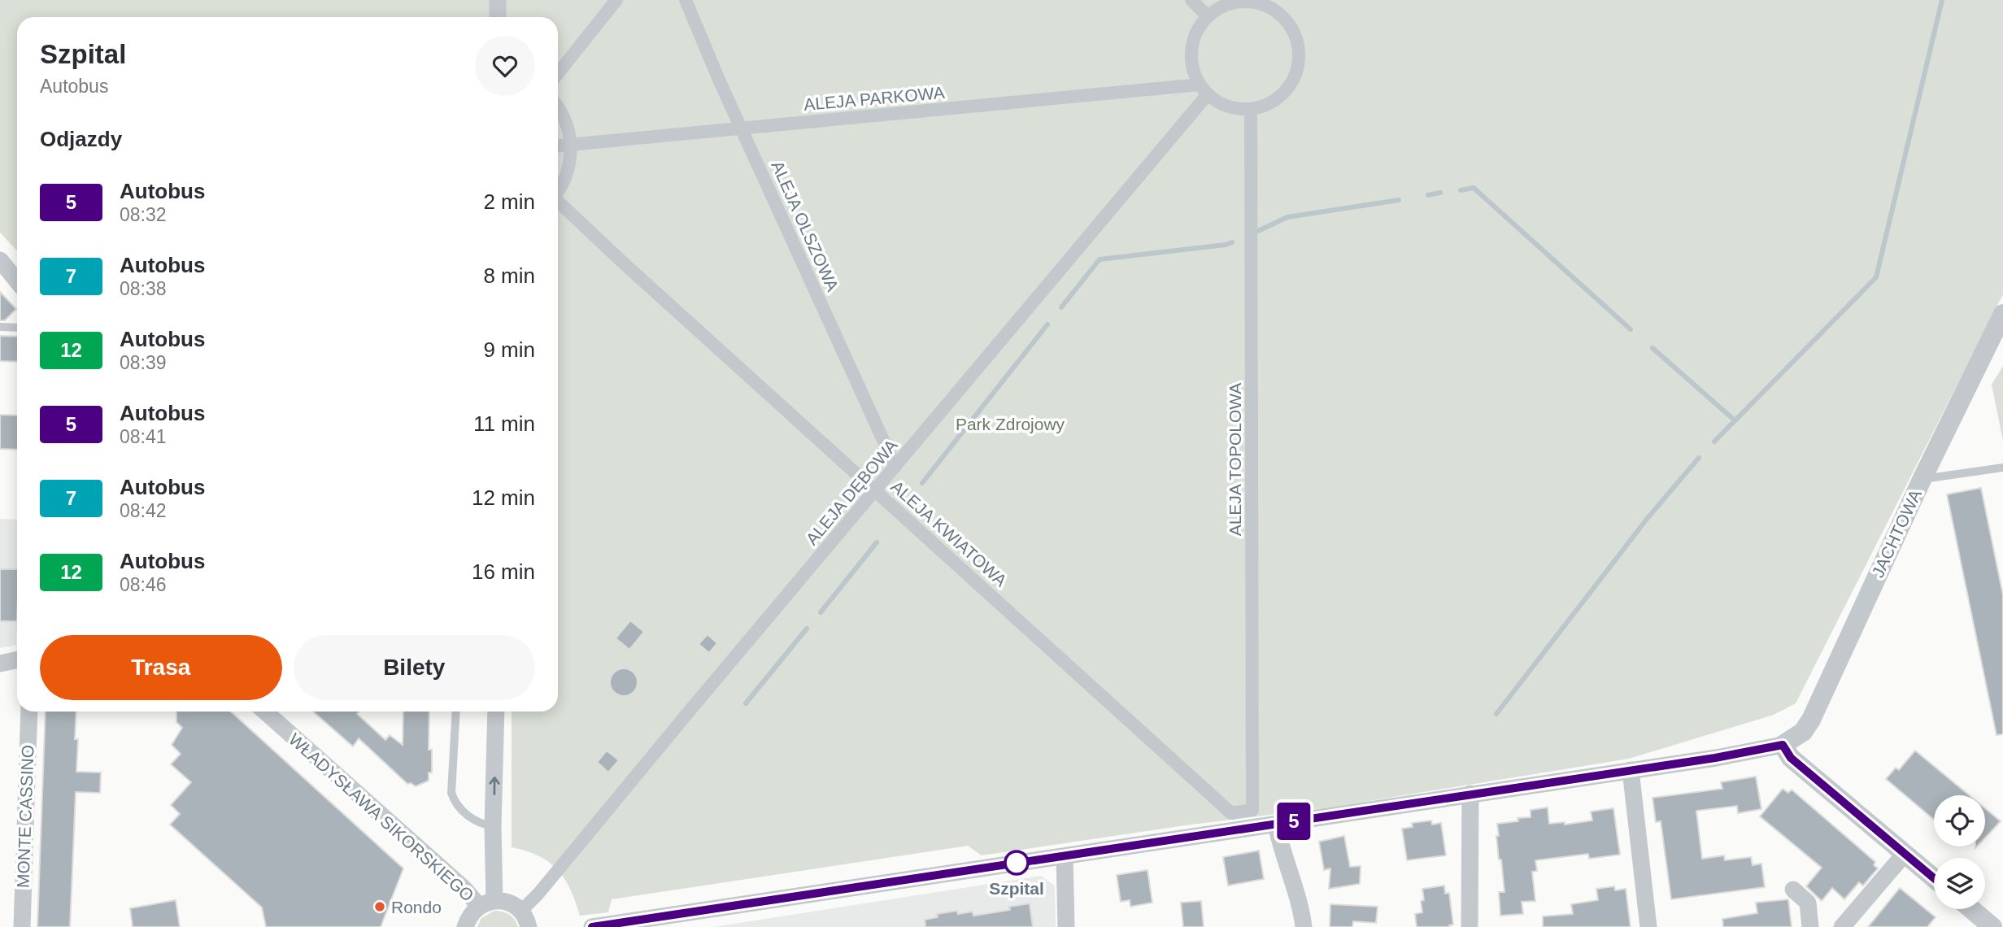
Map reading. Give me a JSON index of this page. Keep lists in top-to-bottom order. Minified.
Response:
{"streets":{"street":["ALEJA PARKOWA","ALEJA OLSZOWA","ALEJA TOPOLOWA","ALEJA DĘBOWA","ALEJA KWIATOWA","JACHTOWA","MONTE CASSINO","WŁADYSŁAWA SIKORSKIEGO"]},"crossings":[["ALEJA PARKOWA","ALEJA OLSZOWA"],["ALEJA PARKOWA","ALEJA TOPOLOWA"],["ALEJA PARKOWA","ALEJA DĘBOWA"],["ALEJA OLSZOWA","ALEJA DĘBOWA"],["ALEJA TOPOLOWA","ALEJA DĘBOWA"],["ALEJA TOPOLOWA","ALEJA KWIATOWA"],["ALEJA DĘBOWA","ALEJA KWIATOWA"]],"parks":["Park Zdrojowy"],"places":["Szpital","Rondo"],"lines":["bus line 5"],"page":{"on_map":"5","heading":[["Szpital","Autobus"],"Odjazdy"],"list":[{"mark":"5","name":"Autobus","note":"08:32","value":"2 min"},{"mark":"7","name":"Autobus","note":"08:38","value":"8 min"},{"mark":"12","name":"Autobus","note":"08:39","value":"9 min"},{"mark":"5","name":"Autobus","note":"08:41","value":"11 min"},{"mark":"7","name":"Autobus","note":"08:42","value":"12 min"},{"mark":"12","name":"Autobus","note":"08:46","value":"16 min"}],"buttons":["Trasa","Bilety"]}}
